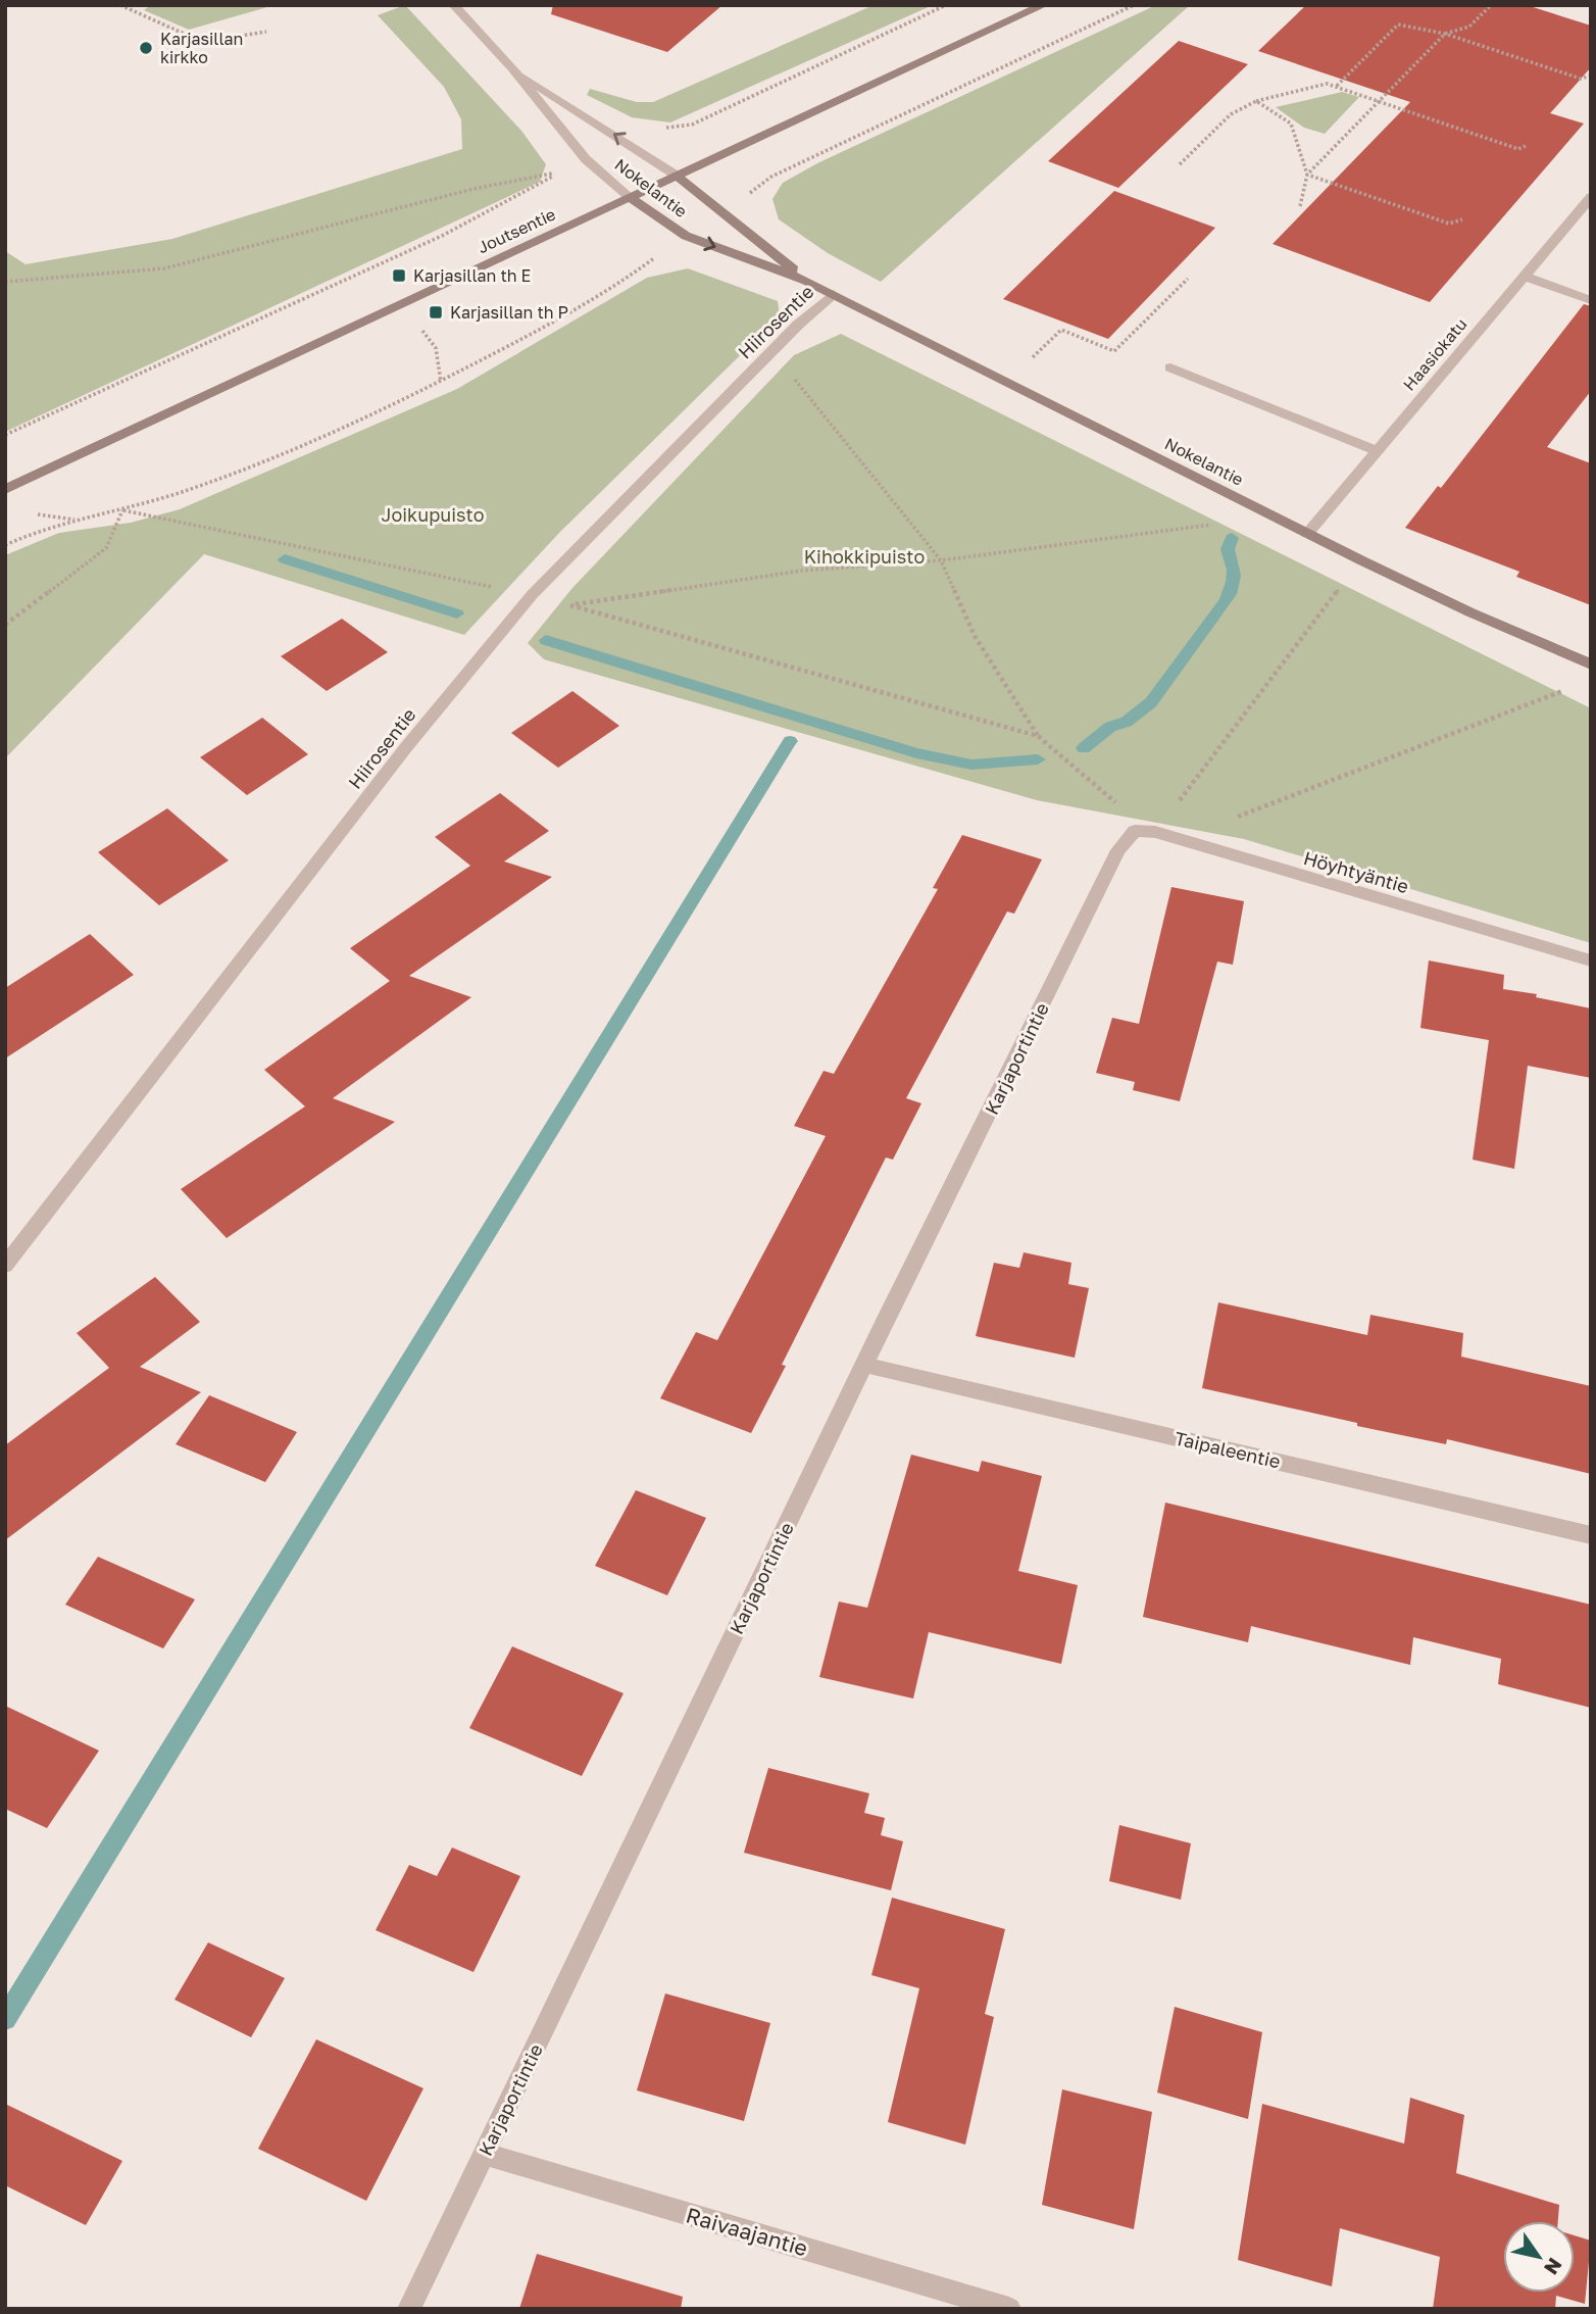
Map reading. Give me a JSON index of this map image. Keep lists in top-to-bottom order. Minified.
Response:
{"streets":{"street":["Nokelantie","Joutsentie","Hiirosentie","Haasiokatu","Höyhtyäntie","Karjaportintie","Taipaleentie","Raivaajantie"]},"crossings":[["Nokelantie","Joutsentie"],["Nokelantie","Hiirosentie"],["Nokelantie","Haasiokatu"],["Höyhtyäntie","Karjaportintie"],["Karjaportintie","Taipaleentie"],["Karjaportintie","Raivaajantie"]],"parks":["Joikupuisto","Kihokkipuisto"],"places":{"other":["Karjasillan kirkko"],"transit":["Karjasillan th E","Karjasillan th P"]},"north":"bottom right"}
